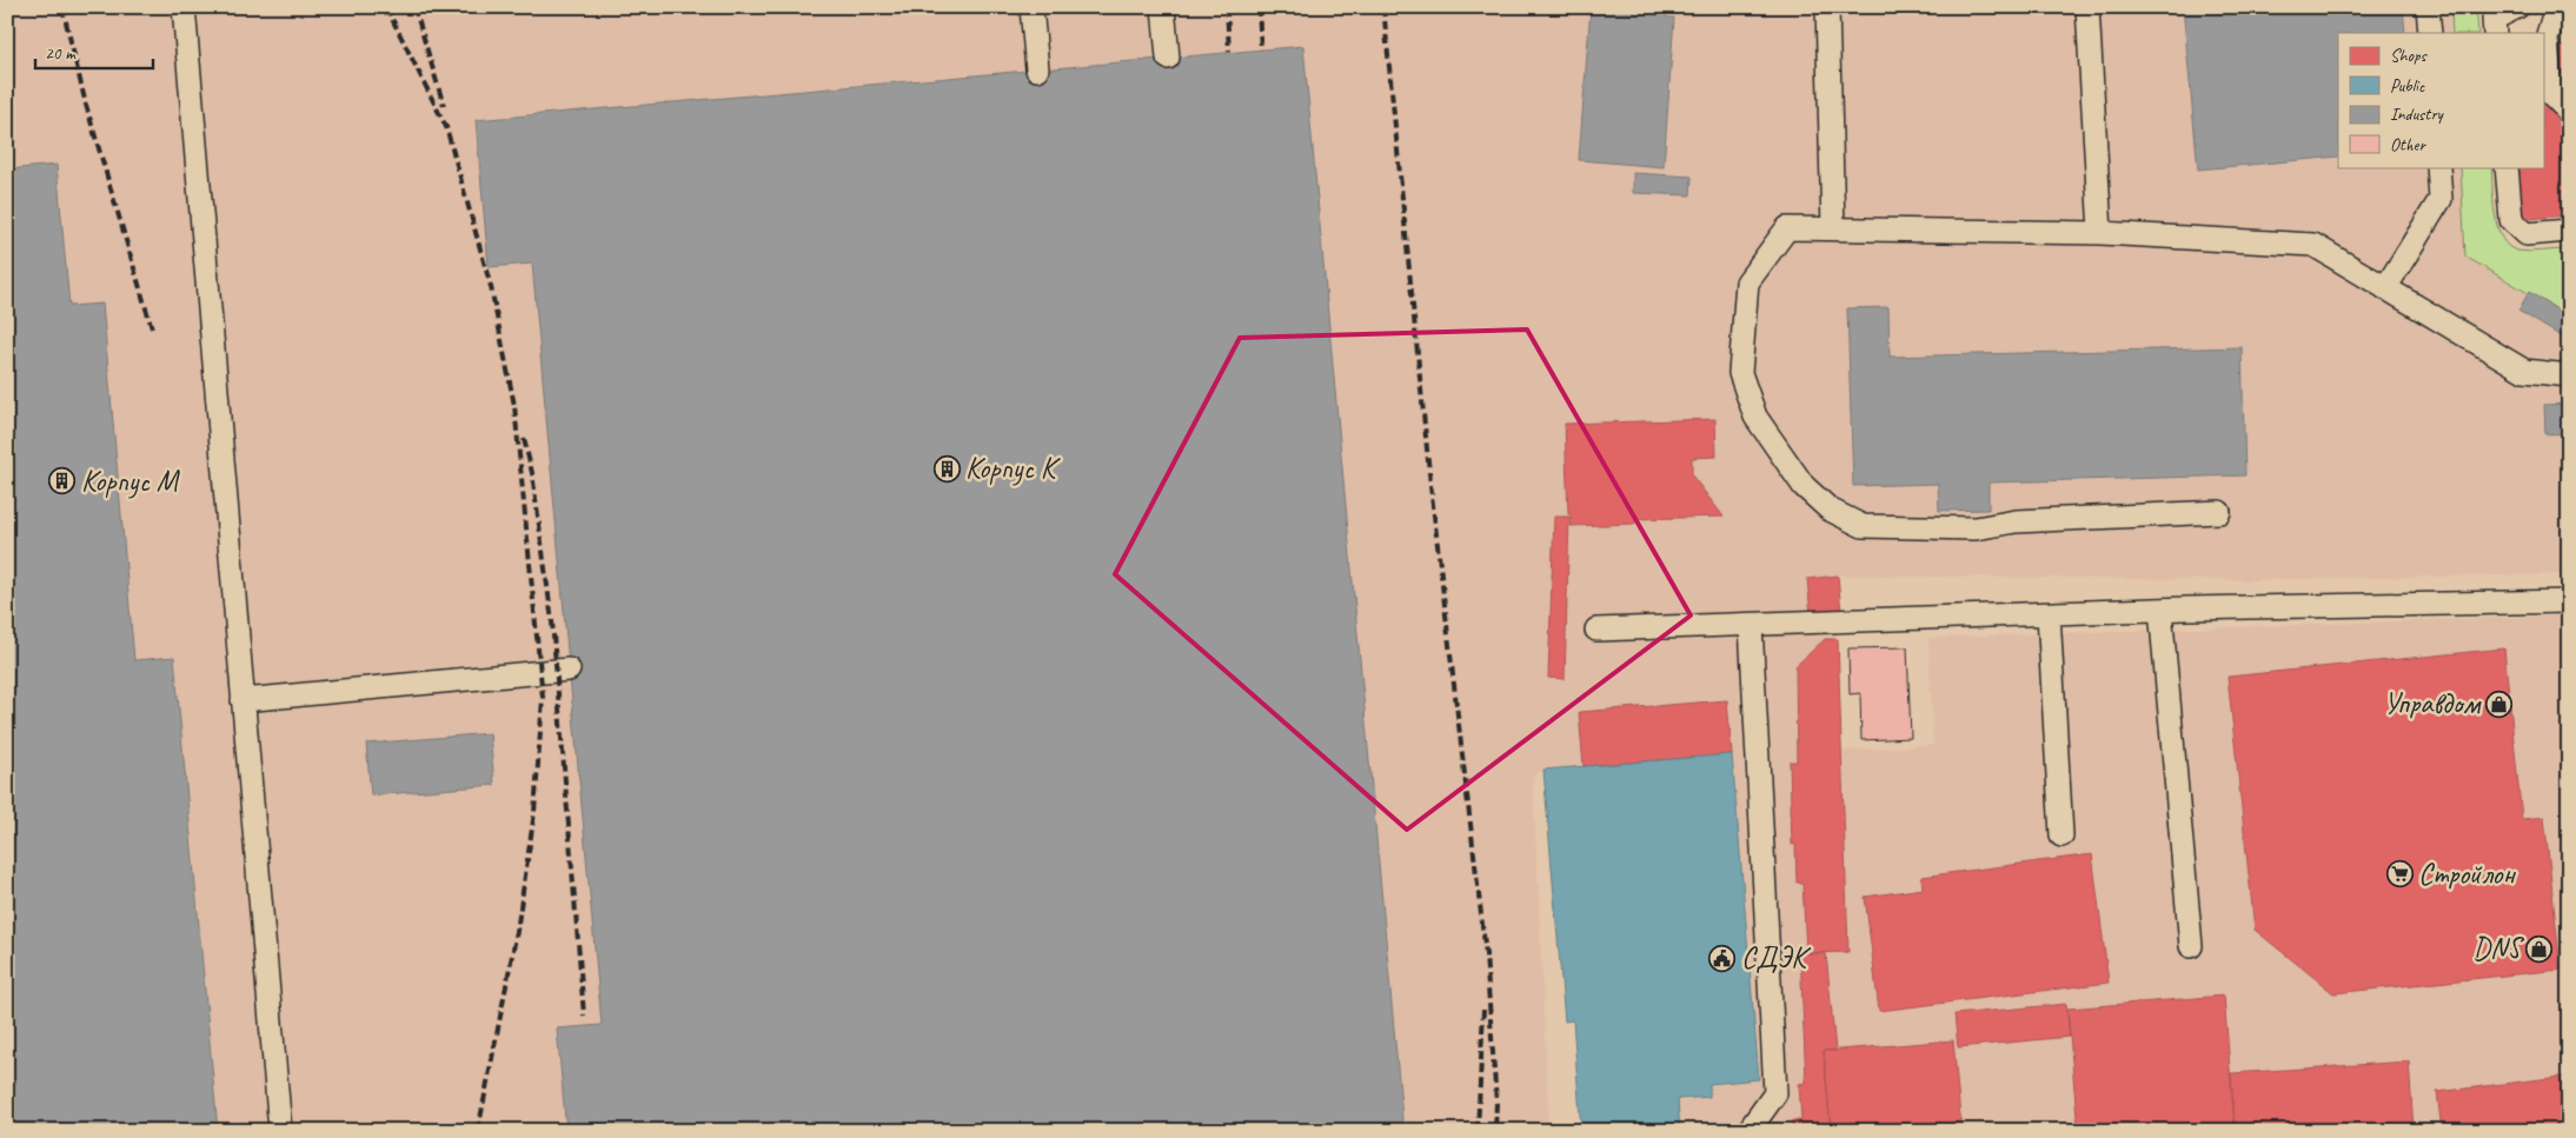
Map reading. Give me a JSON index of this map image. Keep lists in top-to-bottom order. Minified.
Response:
{"places":{"building":["Корпус К","Корпус М"],"shop":["Управдом","DNS"],"supermarket":["Стройлон"],"public building":["СДЭК"]},"legend":["Shops","Public","Industry","Other"],"scale_bar":"20 m"}
